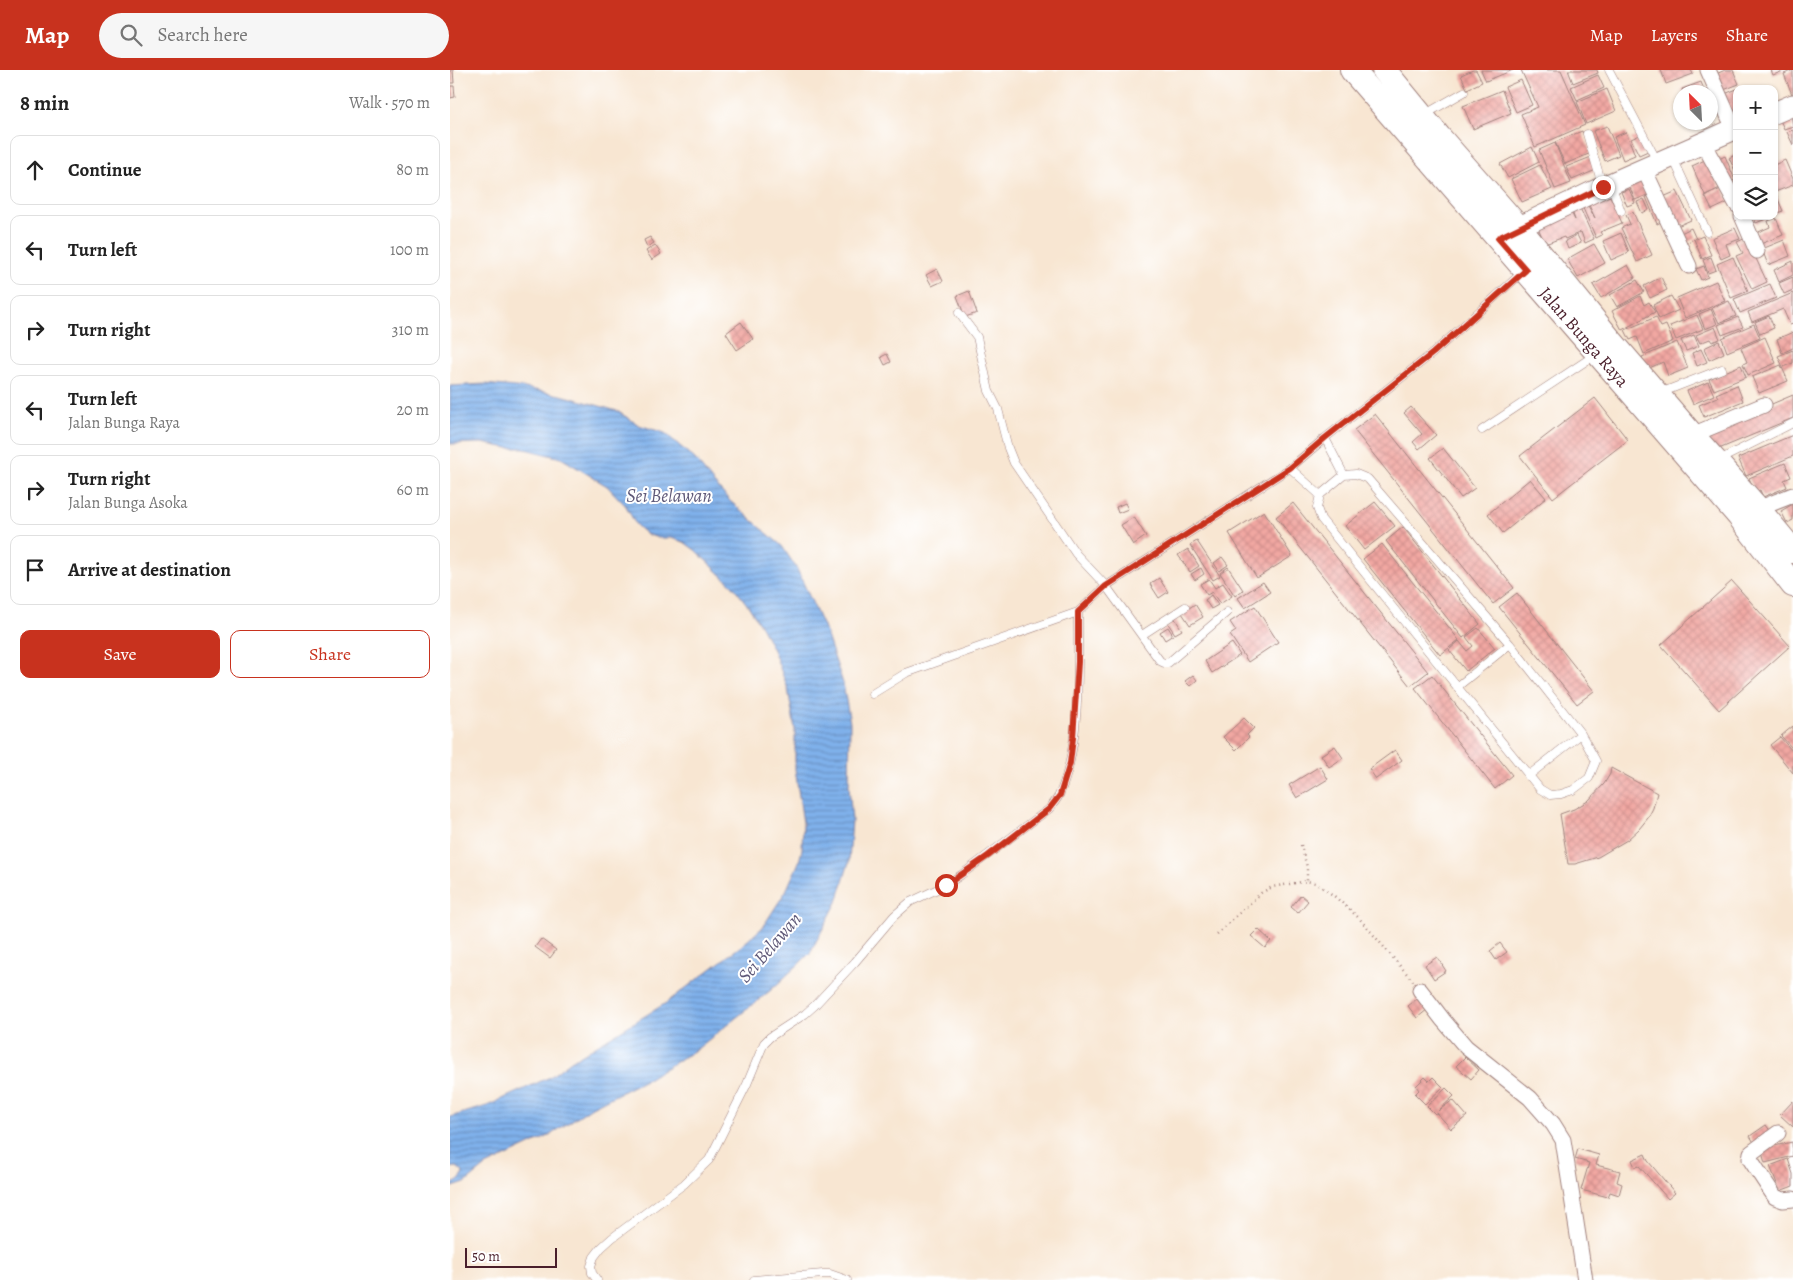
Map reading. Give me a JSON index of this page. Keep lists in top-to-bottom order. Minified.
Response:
{"streets":{"main road":["Jalan Bunga Raya"]},"water":["Sei Belawan"],"scale_bar":"50 m","north":"top left","page":{"header":"Map","search":"Search here","nav":["Map","Layers","Share"],"heading":["8 min","Walk · 570 m"],"map_buttons":["+","−"],"list":[["Continue","80 m"],["Turn left","100 m"],["Turn right","310 m"],["Turn left","Jalan Bunga Raya","20 m"],["Turn right","Jalan Bunga Asoka","60 m"],"Arrive at destination"],"buttons":["Save","Share"],"scale":"50 m"}}
